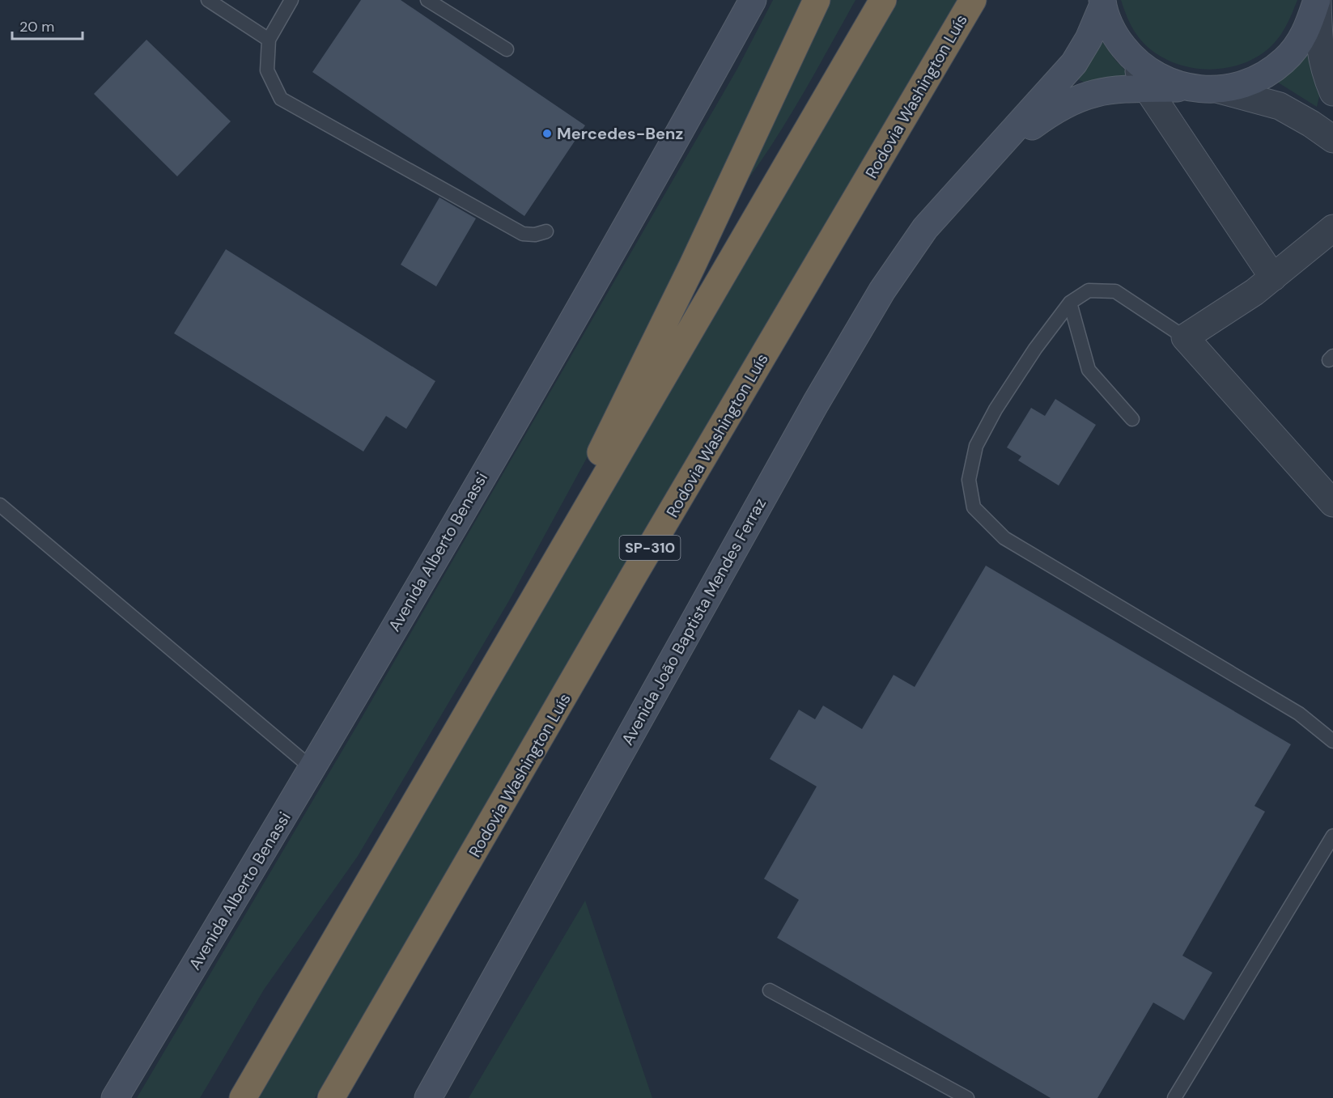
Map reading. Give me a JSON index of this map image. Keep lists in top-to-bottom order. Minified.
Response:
{"streets":{"highway":["Rodovia Washington Luís","SP-310"],"main road":["Avenida Alberto Benassi","Avenida João Baptista Mendes Ferraz"]},"places":["Mercedes-Benz"],"scale_bar":"20 m"}
